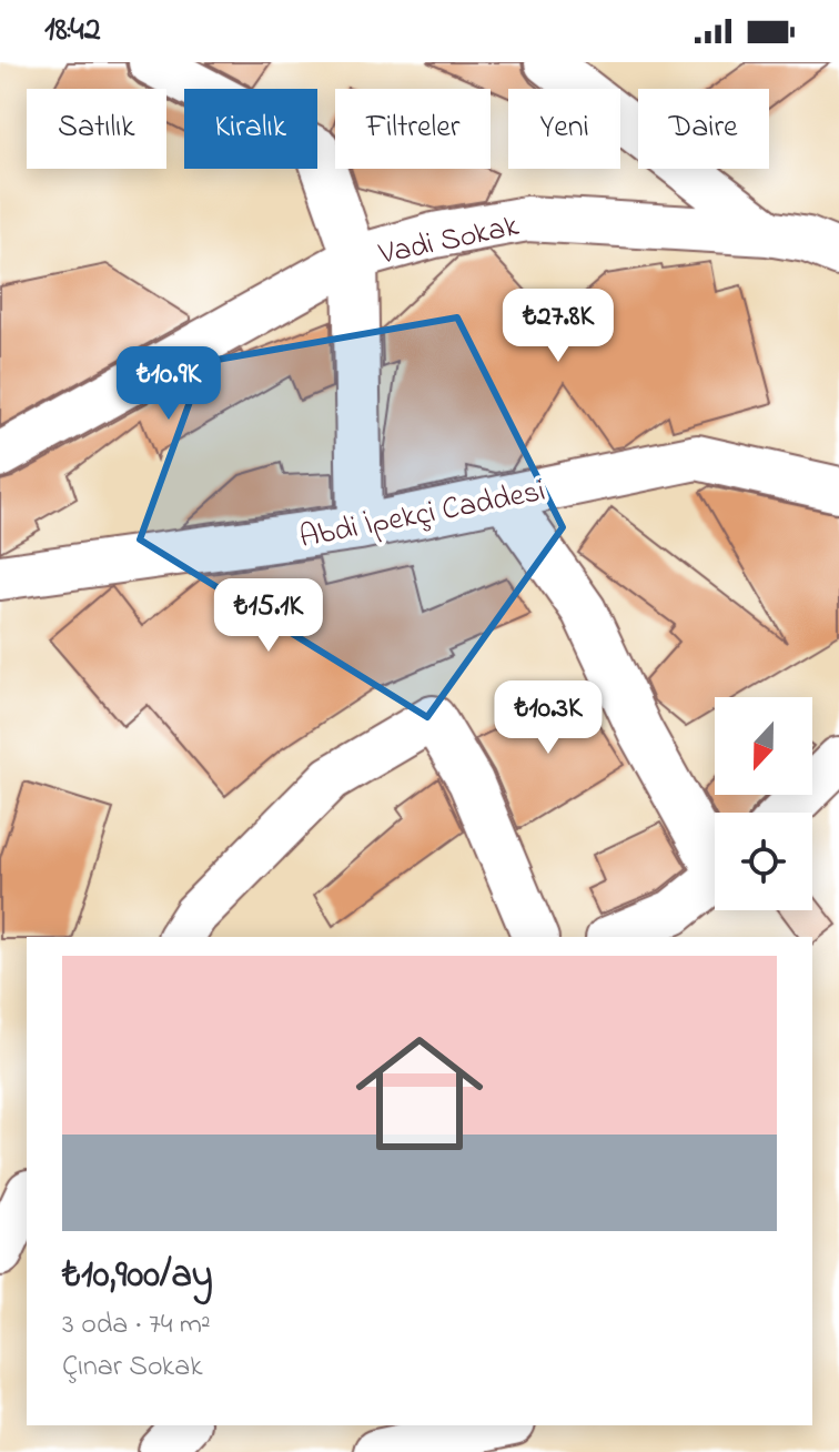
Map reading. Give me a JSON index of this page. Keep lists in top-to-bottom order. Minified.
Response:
{"streets":{"street":["Vadi Sokak","Abdi İpekçi Caddesi"]},"north":"bottom","page":{"status":"18:42","chip":["Satılık","Kiralık","Filtreler","Yeni","Daire"],"price":["₺27.8K","₺10.9K","₺15.1K","₺10.3K"],"list":[{"name":"₺10,900/ay","note":"3 oda · 74 m² · Çınar Sokak"}]}}
